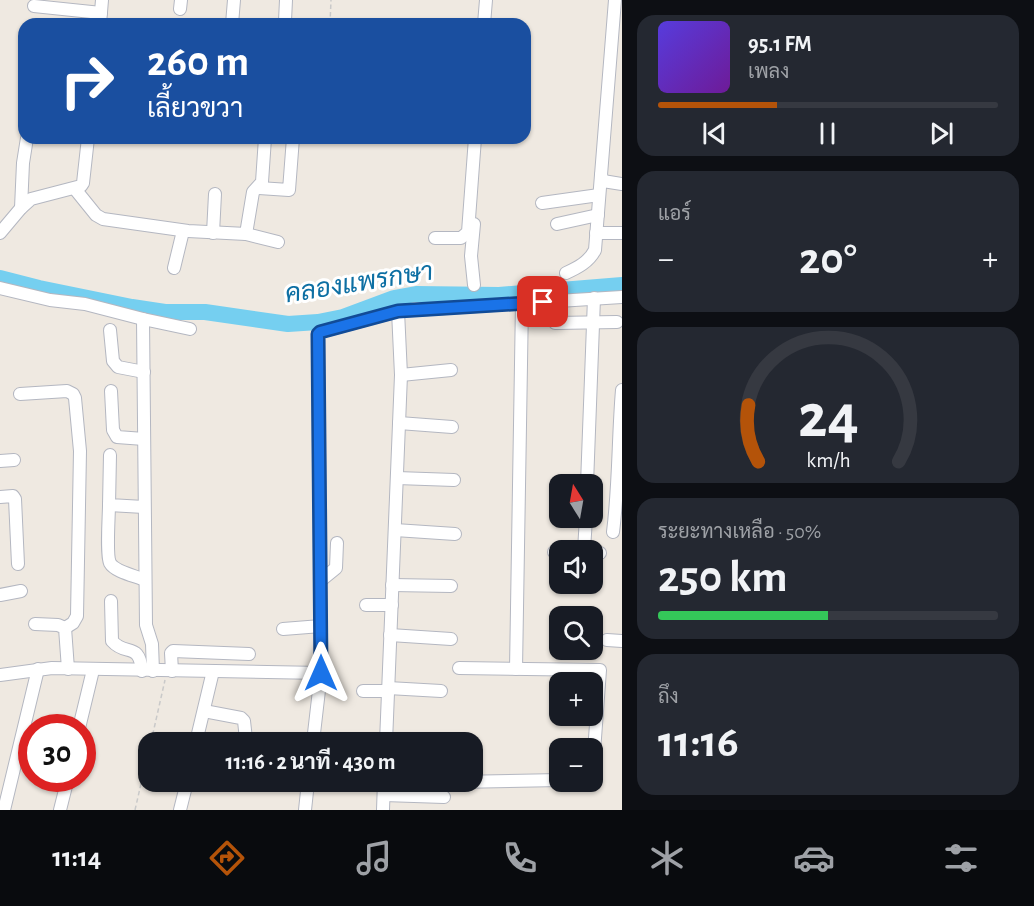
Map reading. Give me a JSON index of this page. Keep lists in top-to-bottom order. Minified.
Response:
{"water":["คลองแพรกษา"],"north":"top","page":{"turn":["260 m","เลี้ยวขวา"],"song":["95.1 FM","เพลง"],"tile":["แอร์",["ระยะทางเหลือ · 50%","250 km"],["ถึง","11:16"]],"heat":["−","20°","+"],"map_buttons":["+","−"],"limit":"30","trip":"11:16 · 2 นาที · 430 m","tabs":"11:14","gauge":["24","km/h"]}}
